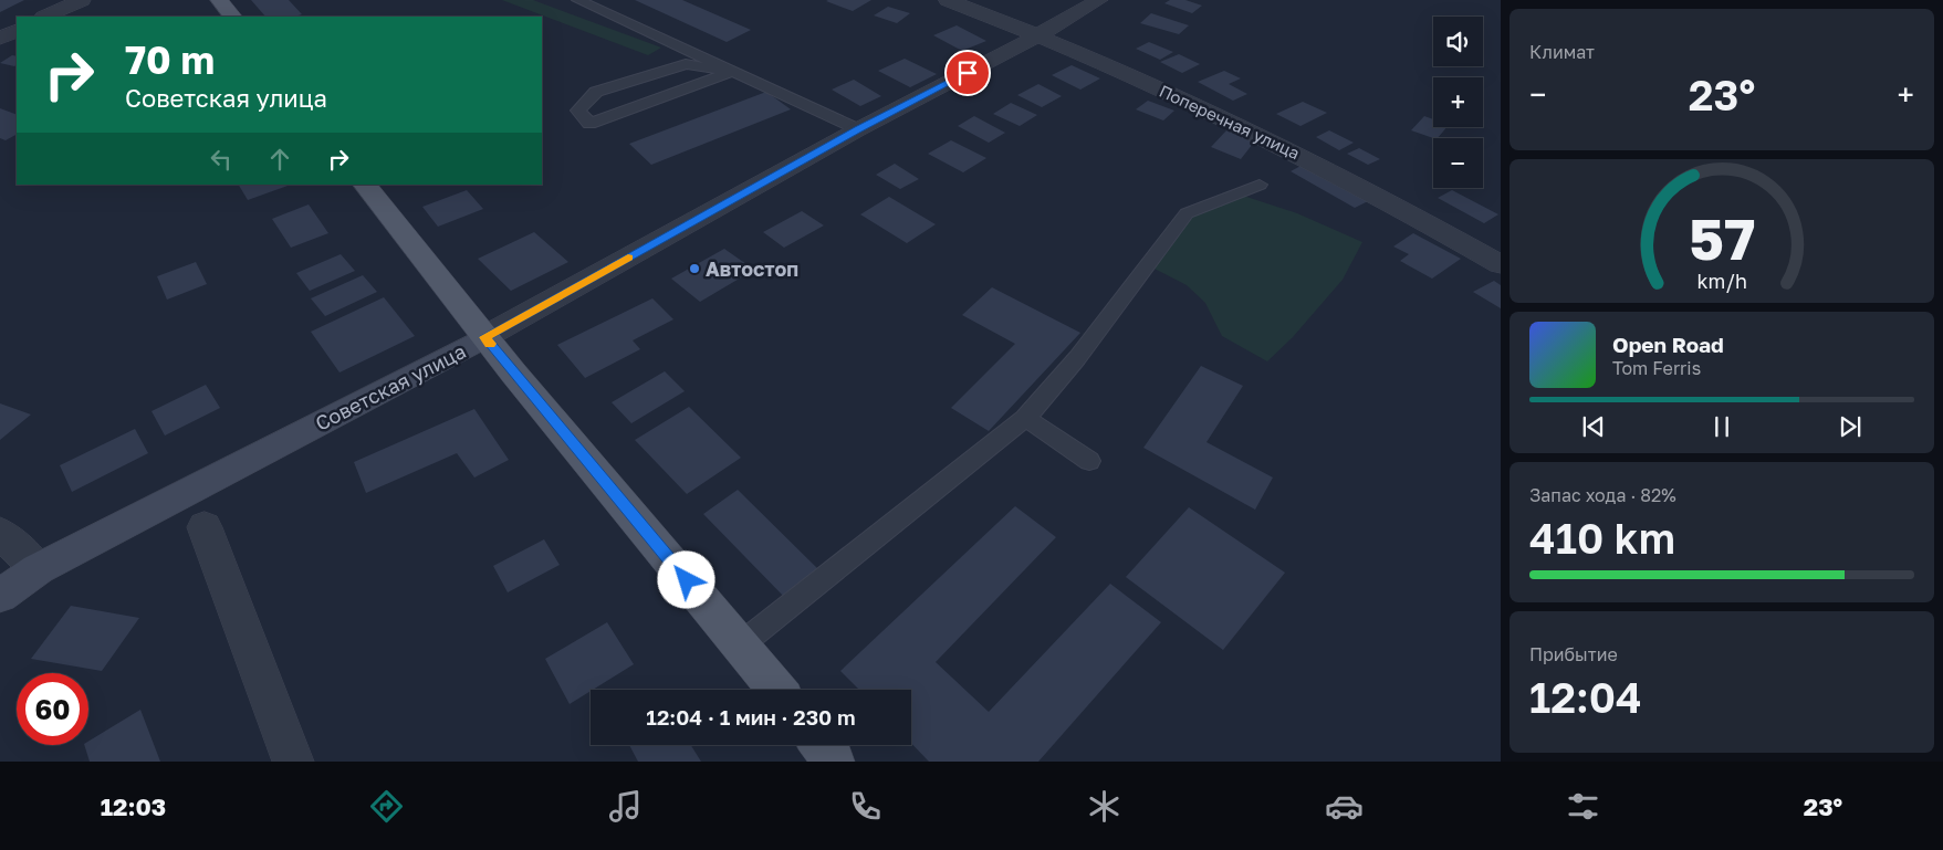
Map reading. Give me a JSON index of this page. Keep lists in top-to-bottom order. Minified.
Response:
{"streets":{"main road":["Советская улица"],"street":["Поперечная улица"]},"crossings":[["Поперечная улица","Советская улица"]],"places":["Автостоп"],"page":{"tile":["Климат",["Запас хода · 82%","410 km"],["Прибытие","12:04"]],"map_buttons":["+","−"],"turn":["70 m","Советская улица"],"heat":["−","23°","+"],"song":["Open Road","Tom Ferris"],"limit":"60","trip":"12:04 · 1 мин · 230 m","tabs":["12:03","23°"],"gauge":["57","km/h"]}}
